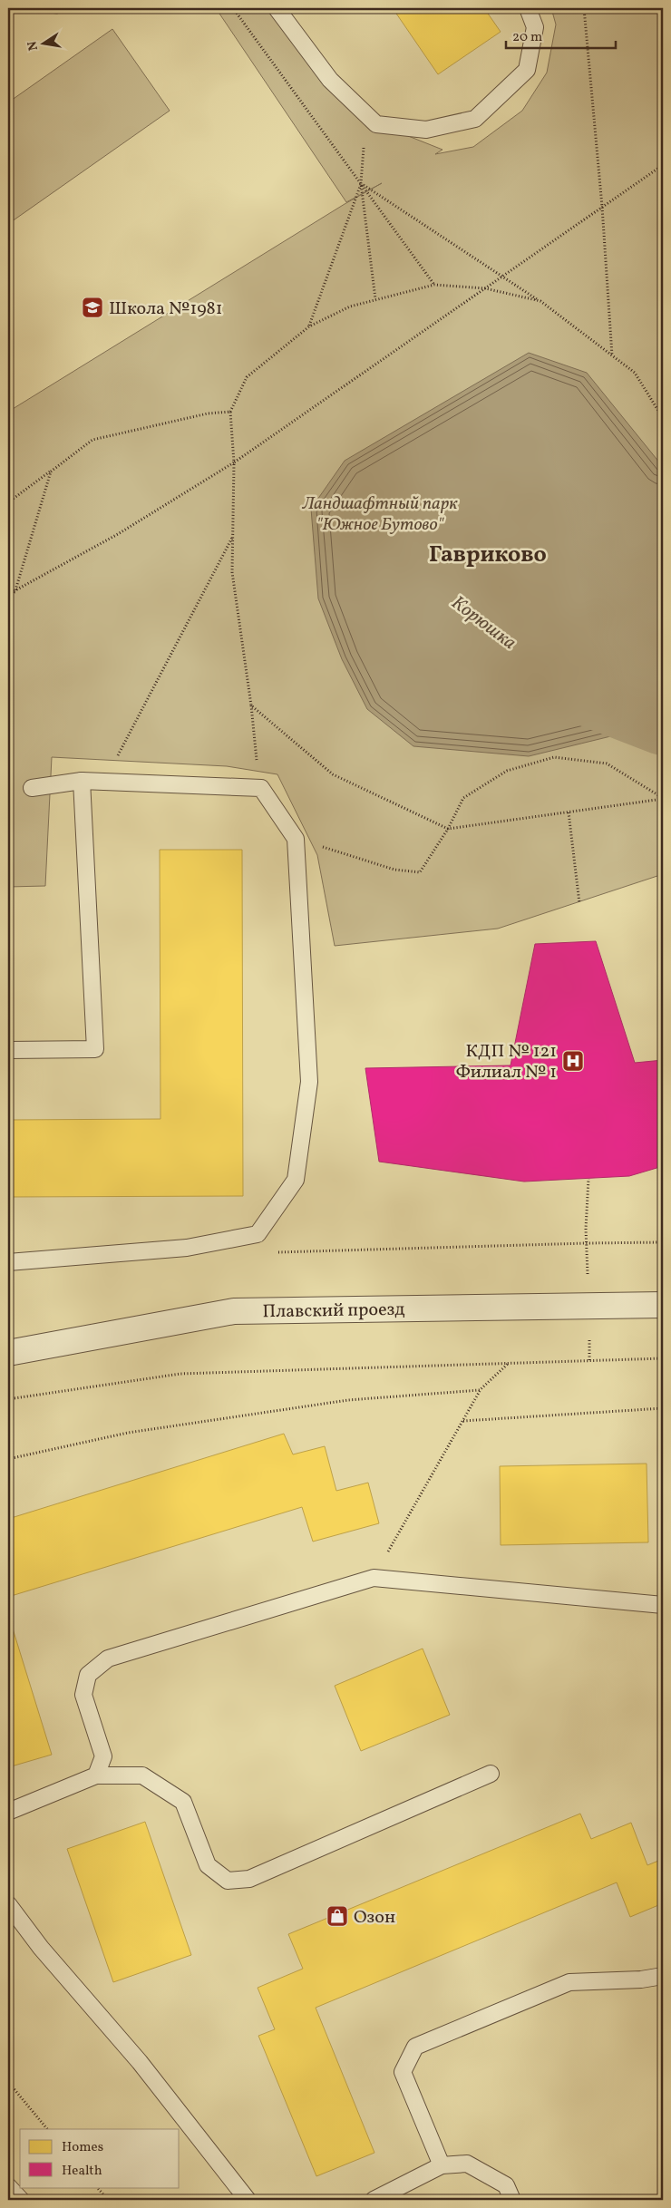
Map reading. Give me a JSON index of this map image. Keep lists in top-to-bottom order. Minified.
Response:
{"streets":{"street":["Плавский проезд"]},"districts":["Гавриково"],"water":["Корюшка"],"parks":["Ландшафтный парк \"Южное Бутово\""],"places":{"school or university":["Школа №1981"],"hospital":["КДП № 121 Филиал № 1"],"shop":["Озон"]},"legend":["Homes","Health"],"scale_bar":"20 m","north":"left"}
